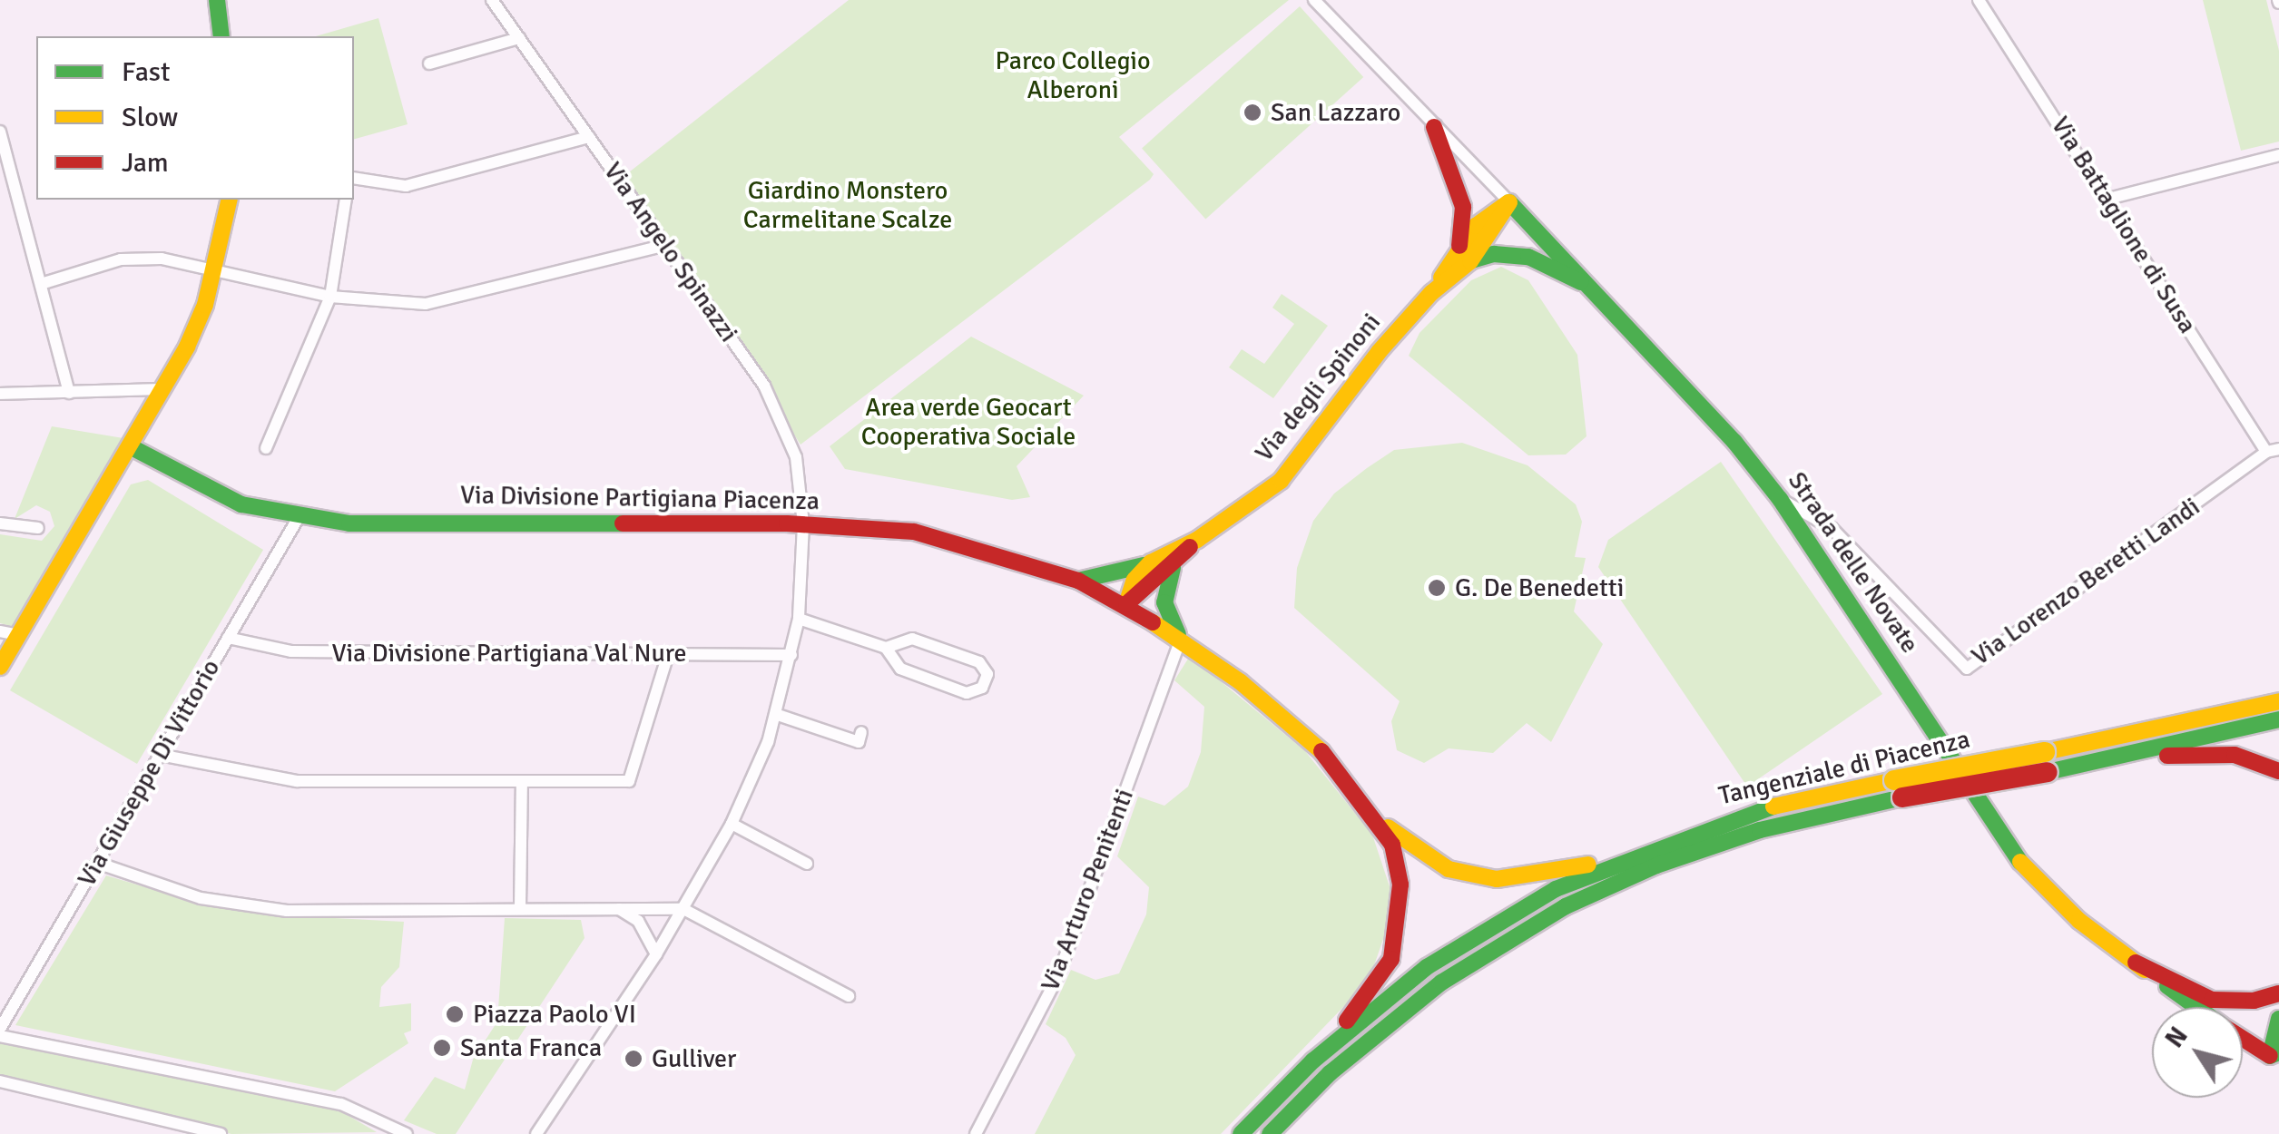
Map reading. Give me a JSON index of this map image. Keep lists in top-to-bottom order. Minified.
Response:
{"streets":{"main road":["Via degli Spinoni","Via Divisione Partigiana Piacenza","Strada delle Novate","Tangenziale di Piacenza"],"street":["Via Battaglione di Susa","Via Angelo Spinazzi","Via Lorenzo Beretti Landi","Via Divisione Partigiana Val Nure","Via Giuseppe Di Vittorio","Via Arturo Penitenti"]},"crossings":[["Via Battaglione di Susa","Via Lorenzo Beretti Landi"],["Via Angelo Spinazzi","Via Divisione Partigiana Piacenza"],["Via Angelo Spinazzi","Via Divisione Partigiana Val Nure"],["Via degli Spinoni","Via Divisione Partigiana Piacenza"],["Via degli Spinoni","Strada delle Novate"],["Via Divisione Partigiana Piacenza","Via Giuseppe Di Vittorio"],["Via Divisione Partigiana Piacenza","Via Arturo Penitenti"],["Strada delle Novate","Via Lorenzo Beretti Landi"],["Via Divisione Partigiana Val Nure","Via Giuseppe Di Vittorio"]],"parks":["Parco Collegio Alberoni","Giardino Monstero Carmelitane Scalze","Area verde Geocart Cooperativa Sociale"],"places":["San Lazzaro","G. De Benedetti","Piazza Paolo VI","Santa Franca","Gulliver"],"legend":["Fast","Slow","Jam"],"north":"top left"}
